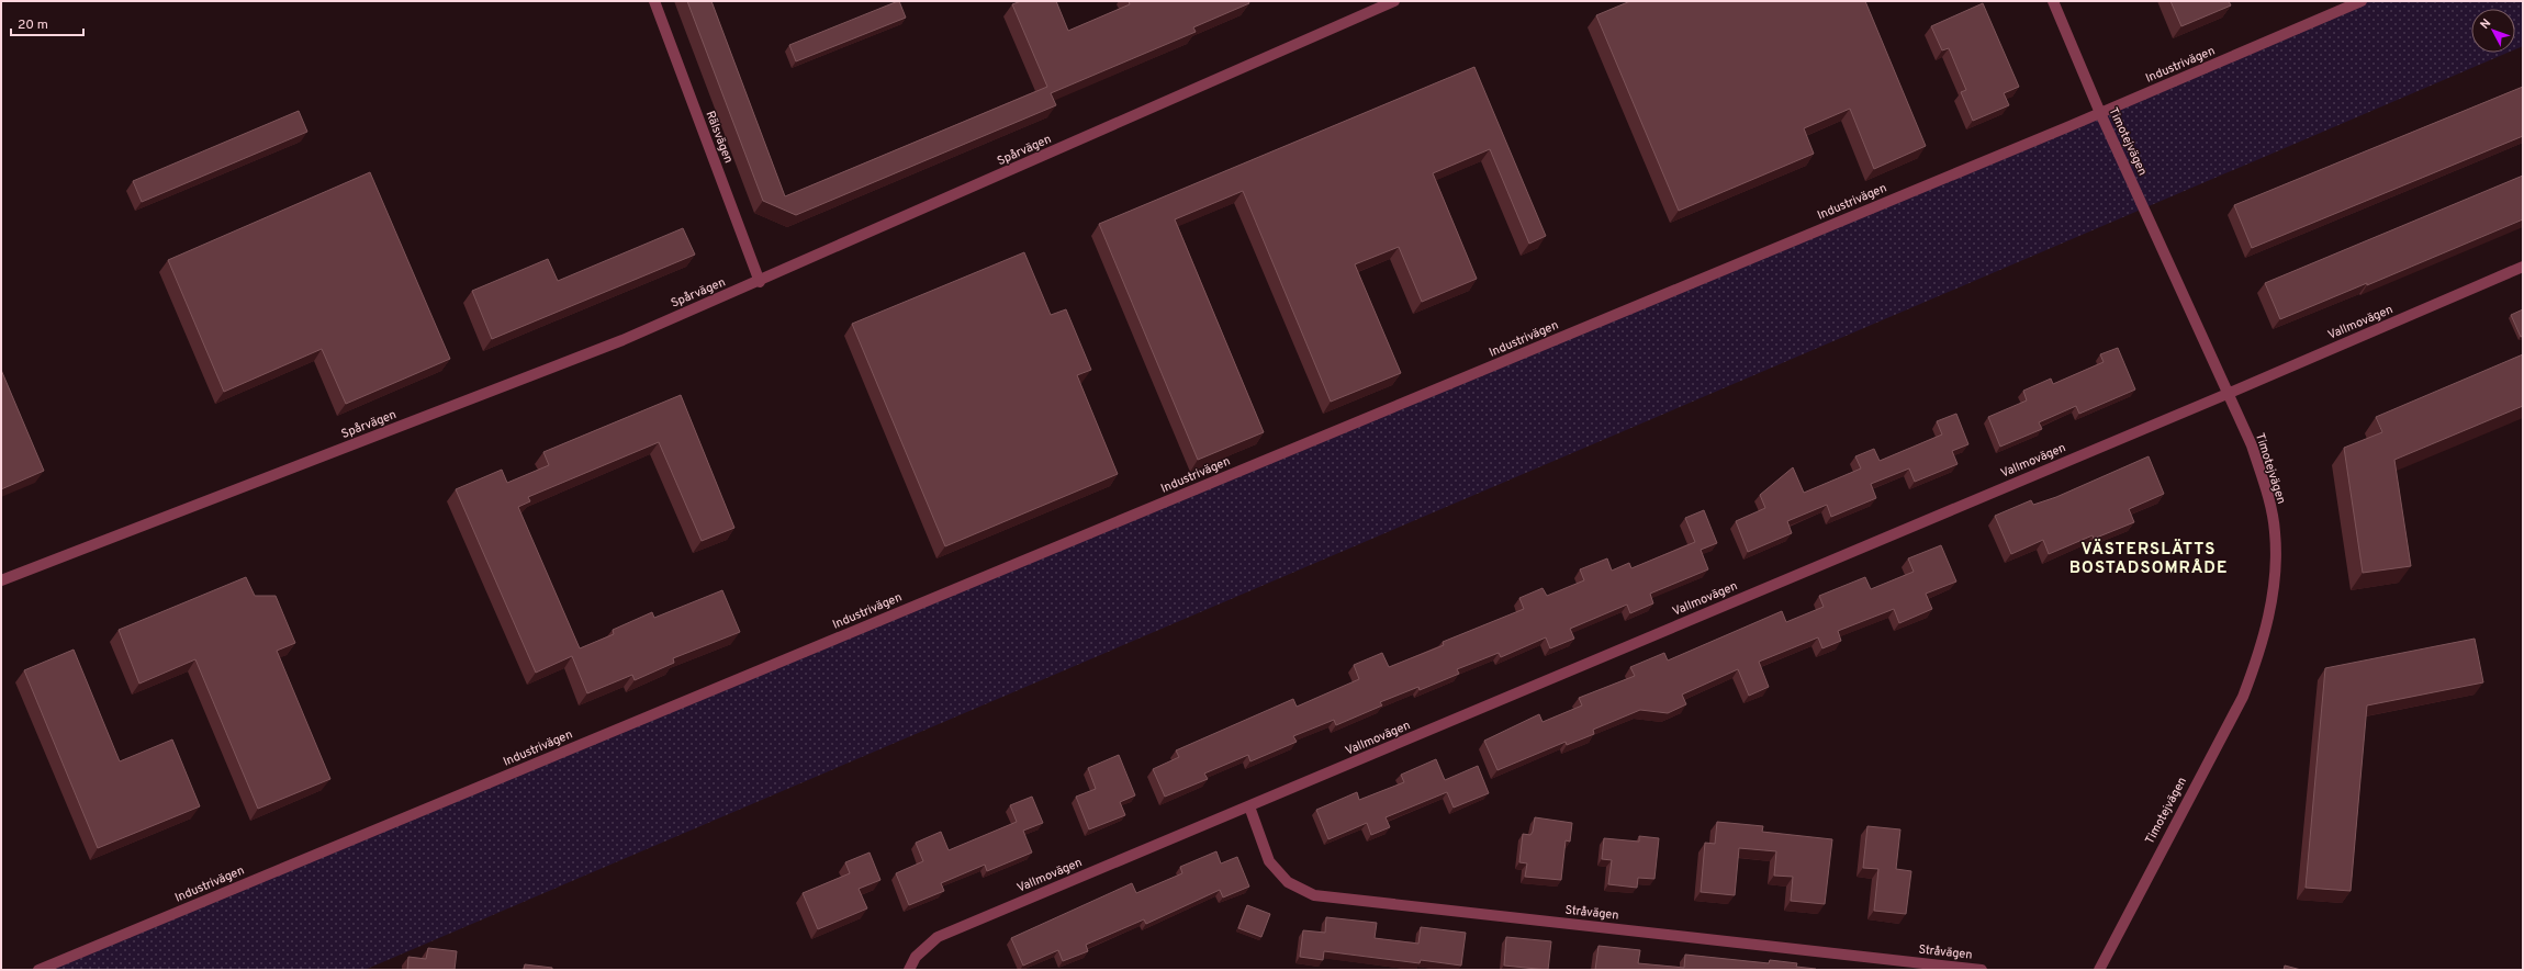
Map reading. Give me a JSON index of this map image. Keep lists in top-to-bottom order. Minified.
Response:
{"streets":{"street":["Industrivägen","Rälsvägen","Timotejvägen","Spårvägen","Vallmovägen","Stråvägen"]},"crossings":[["Industrivägen","Timotejvägen"],["Rälsvägen","Spårvägen"],["Timotejvägen","Vallmovägen"],["Vallmovägen","Stråvägen"]],"districts":["VÄSTERSLÄTTS BOSTADSOMRÅDE"],"scale_bar":"20 m","north":"top left"}
